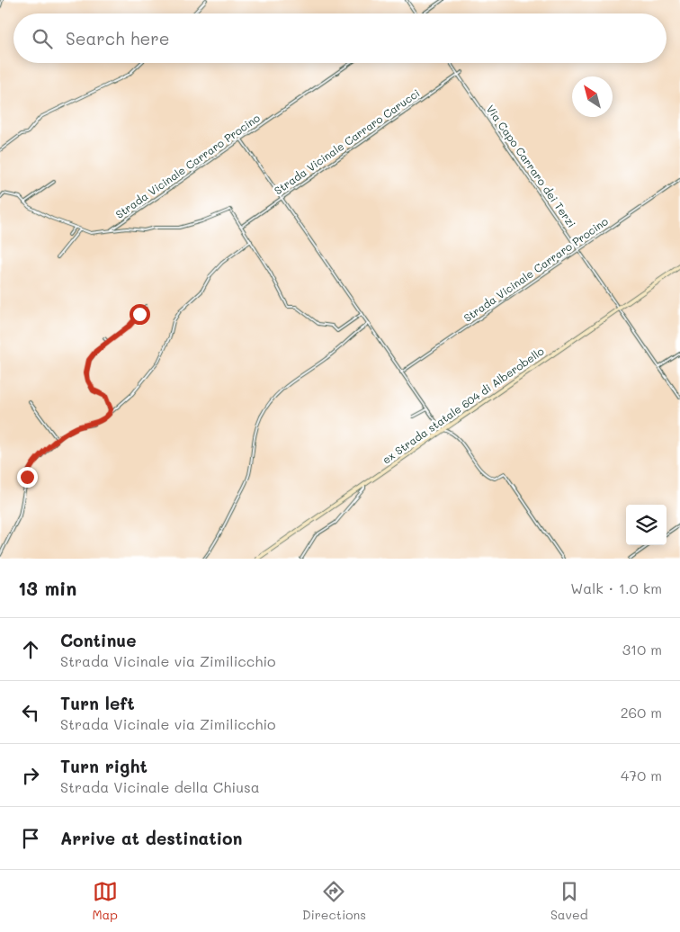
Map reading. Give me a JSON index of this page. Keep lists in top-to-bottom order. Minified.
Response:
{"streets":{"main road":["ex Strada statale 604 di Alberobello"],"street":["Strada Vicinale Carraro Carucci","Strada Vicinale Carraro Procino","Via Capo Carraro dei Terzi"]},"crossings":[["Strada Vicinale Carraro Carucci","Via Capo Carraro dei Terzi"],["Strada Vicinale Carraro Procino","Via Capo Carraro dei Terzi"],["Via Capo Carraro dei Terzi","ex Strada statale 604 di Alberobello"]],"north":"top left","page":{"search":"Search here","heading":["13 min","Walk · 1.0 km"],"list":[["Continue","Strada Vicinale via Zimilicchio","310 m"],["Turn left","Strada Vicinale via Zimilicchio","260 m"],["Turn right","Strada Vicinale della Chiusa","470 m"],"Arrive at destination"],"nav":["Map","Directions","Saved"]}}
